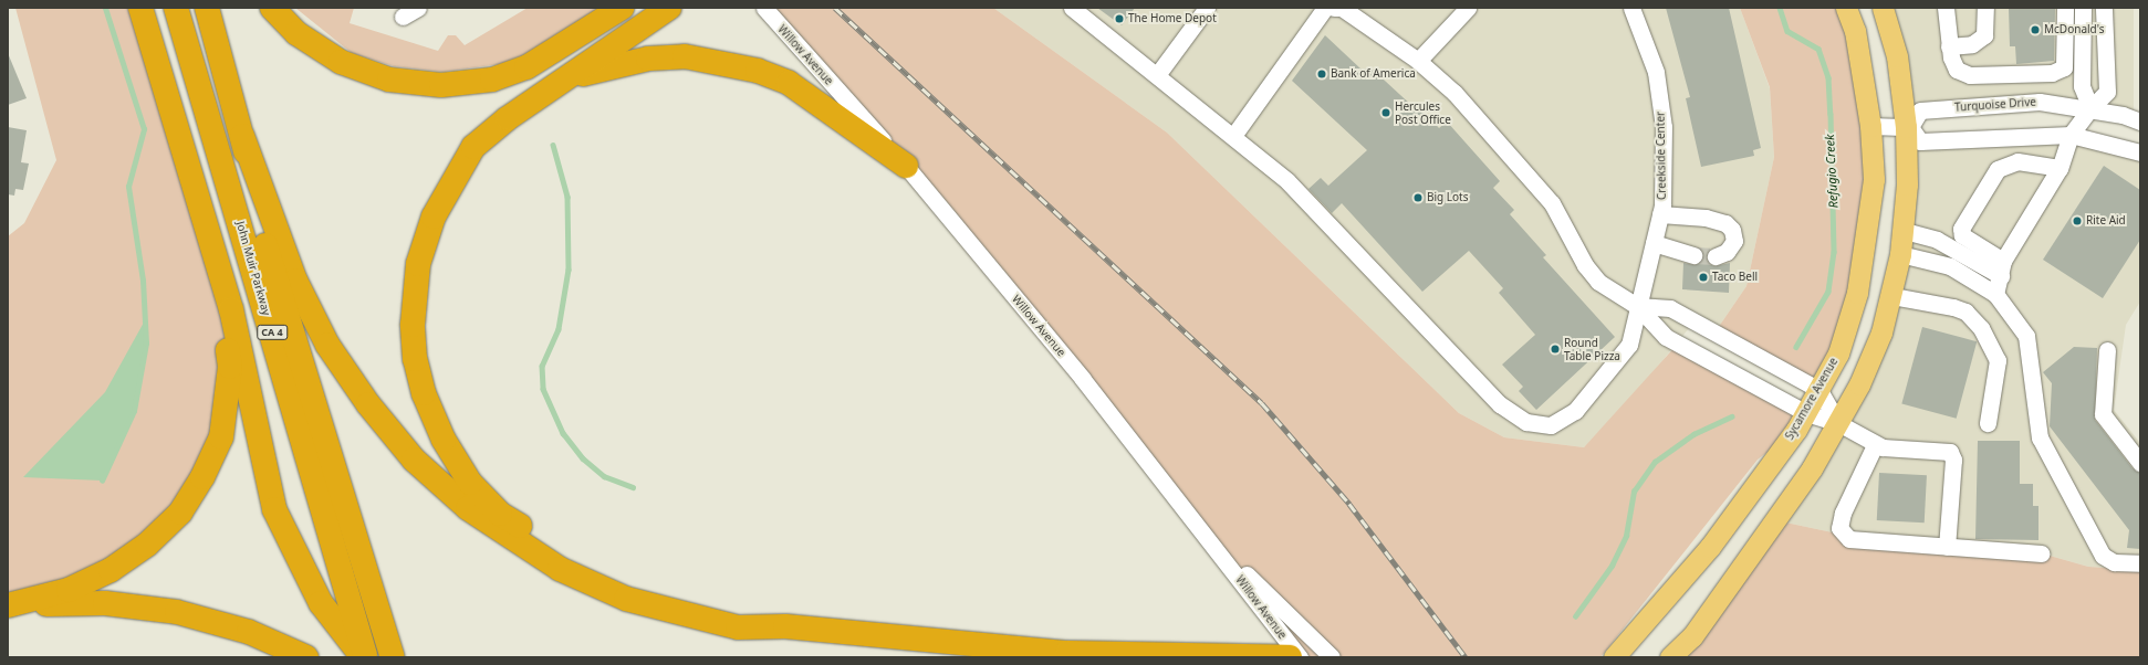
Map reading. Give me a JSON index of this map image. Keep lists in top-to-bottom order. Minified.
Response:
{"streets":{"highway":["John Muir Parkway","CA 4"],"main road":["Sycamore Avenue"],"street":["Willow Avenue","Turquoise Drive","Creekside Center"]},"water":["Refugio Creek"],"places":["The Home Depot","McDonald's","Bank of America","Hercules Post Office","Big Lots","Rite Aid","Taco Bell","Round Table Pizza"]}
